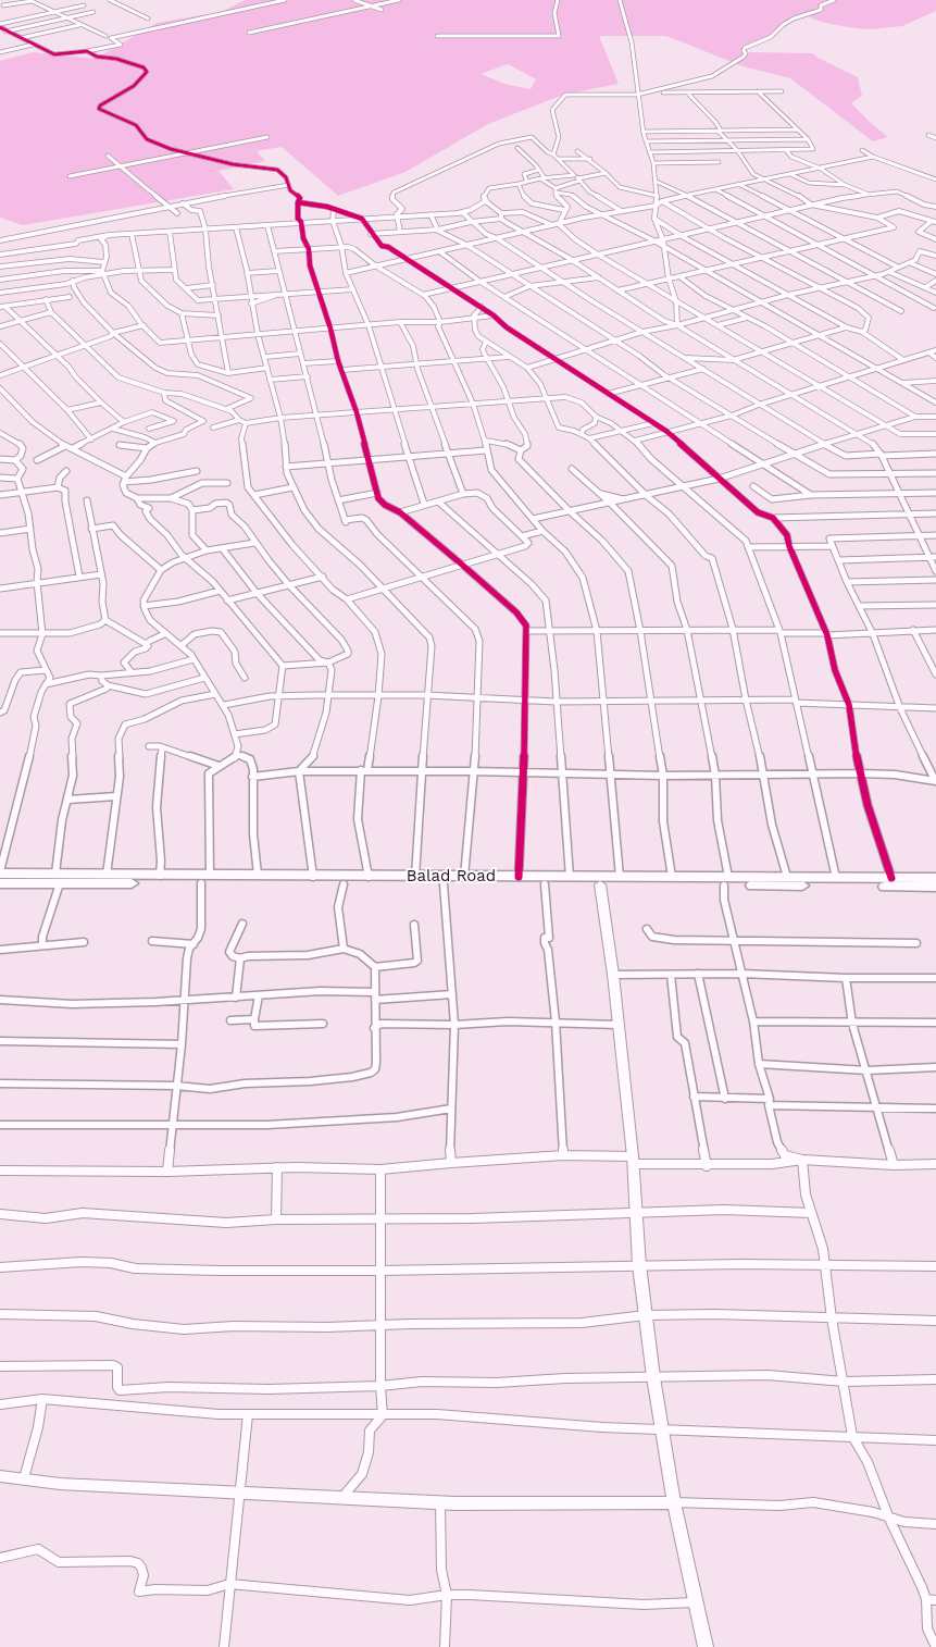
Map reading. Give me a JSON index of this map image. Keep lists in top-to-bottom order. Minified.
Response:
{"streets":{"highway":["Balad Road"]}}
